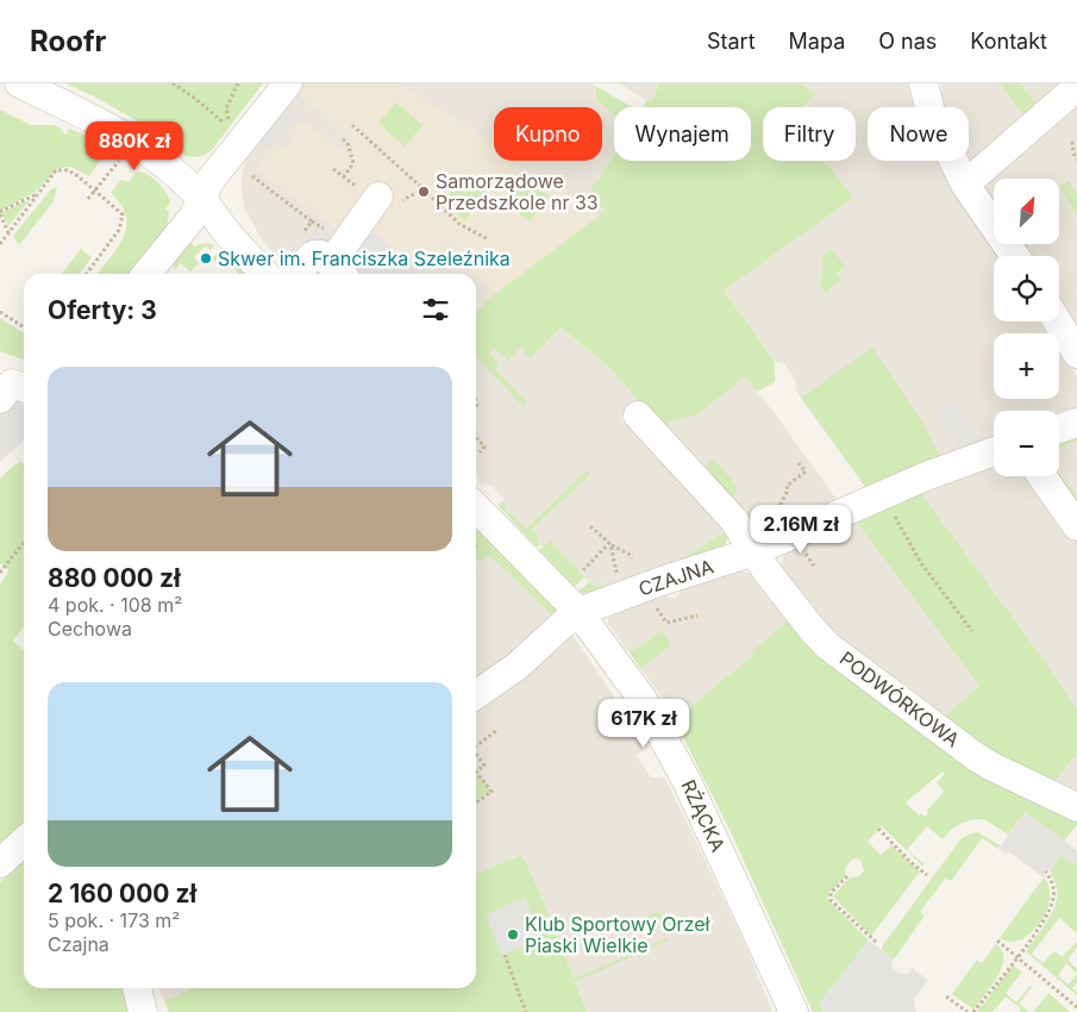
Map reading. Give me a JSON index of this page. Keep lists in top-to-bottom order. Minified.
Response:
{"streets":{"street":["CZAJNA","PODWÓRKOWA","RŻĄCKA"]},"crossings":[["CZAJNA","PODWÓRKOWA"],["CZAJNA","RŻĄCKA"]],"places":["Samorządowe Przedszkole nr 33","Skwer im. Franciszka Szeleźnika","Klub Sportowy Orzeł Piaski Wielkie"],"north":"top right","page":{"header":"Roofr","nav":["Start","Mapa","O nas","Kontakt"],"chip":["Kupno","Wynajem","Filtry","Nowe"],"price":["880K zł","2.16M zł","617K zł"],"map_buttons":["+","−"],"heading":"Oferty: 3","list":[{"name":"880 000 zł","note":"4 pok. · 108 m² · Cechowa"},{"name":"2 160 000 zł","note":"5 pok. · 173 m² · Czajna"}]}}
